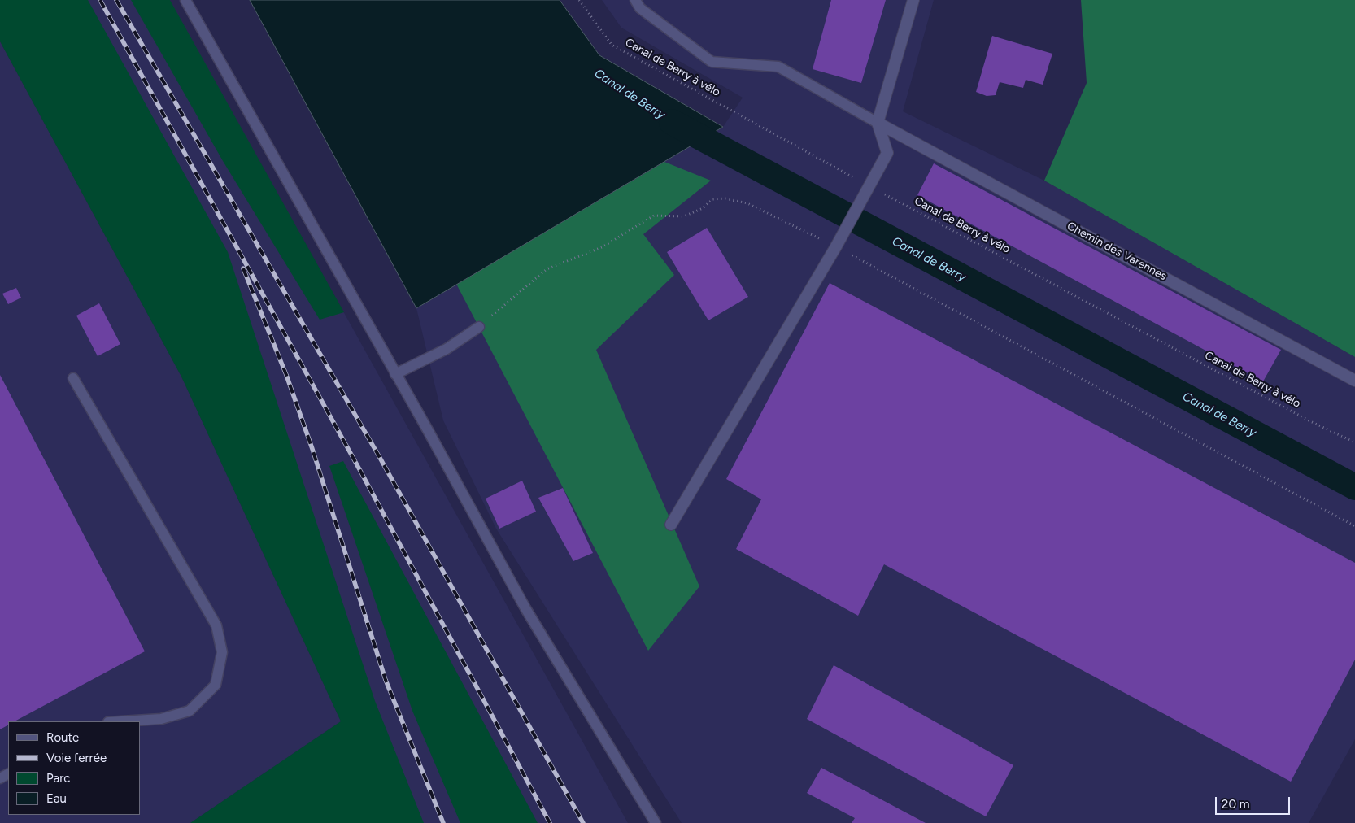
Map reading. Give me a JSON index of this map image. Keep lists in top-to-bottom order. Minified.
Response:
{"streets":{"street":["Chemin des Varennes"],"path":["Canal de Berry à vélo"]},"water":["Canal de Berry"],"legend":["Route","Voie ferrée","Parc","Eau"],"scale_bar":"20 m"}
